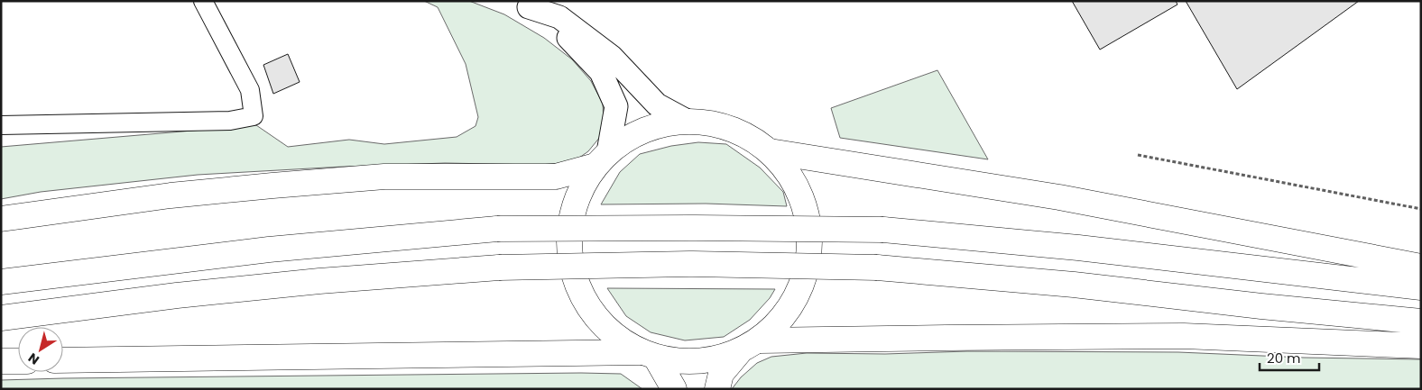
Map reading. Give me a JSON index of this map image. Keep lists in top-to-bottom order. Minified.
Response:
{"scale_bar":"20 m","north":"bottom left"}
